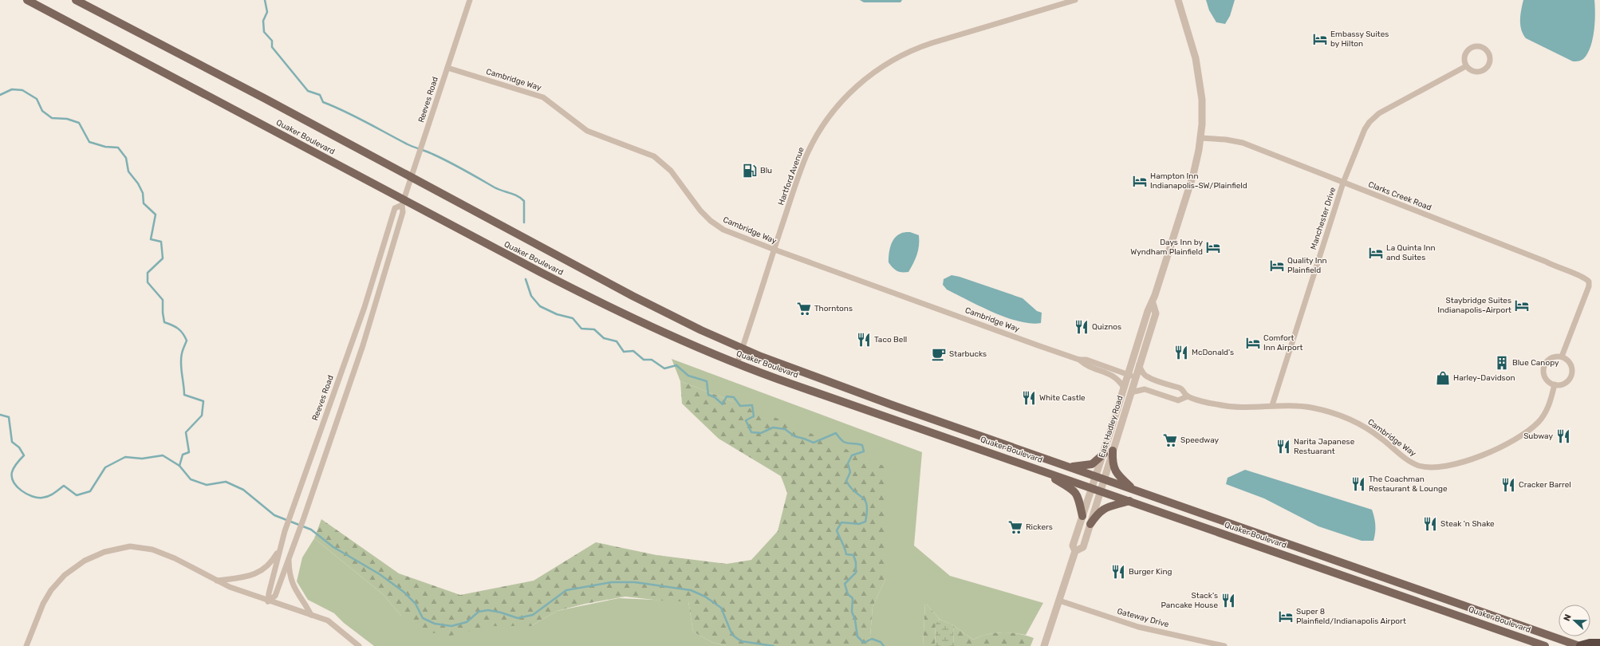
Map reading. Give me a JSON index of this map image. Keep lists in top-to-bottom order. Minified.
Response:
{"streets":{"main road":["Quaker Boulevard"],"street":["Cambridge Way","Reeves Road","Hartford Avenue","Clarks Creek Road","Manchester Drive","East Hadley Road","Gateway Drive"]},"crossings":[["Cambridge Way","Reeves Road"],["Cambridge Way","Hartford Avenue"],["Cambridge Way","Clarks Creek Road"],["Cambridge Way","Manchester Drive"],["Cambridge Way","East Hadley Road"],["Reeves Road","Quaker Boulevard"],["Quaker Boulevard","Hartford Avenue"],["Quaker Boulevard","East Hadley Road"],["Clarks Creek Road","Manchester Drive"],["Clarks Creek Road","East Hadley Road"],["East Hadley Road","Gateway Drive"]],"places":{"hotel":["Embassy Suites by Hilton","Hampton Inn Indianapolis-SW/Plainfield","Days Inn by Wyndham Plainfield","La Quinta Inn and Suites","Quality Inn Plainfield","Staybridge Suites Indianapolis-Airport","Comfort Inn Airport","Super 8 Plainfield/Indianapolis Airport"],"fuel station":["Blu"],"supermarket":["Thorntons","Speedway","Rickers"],"restaurant":["Quiznos","Taco Bell","McDonald's","White Castle","Subway","Narita Japanese Restuarant","The Coachman Restaurant & Lounge","Cracker Barrel","Steak 'n Shake","Burger King","Stack's Pancake House"],"cafe":["Starbucks"],"building":["Blue Canopy"],"shop":["Harley-Davidson"]},"north":"left"}
